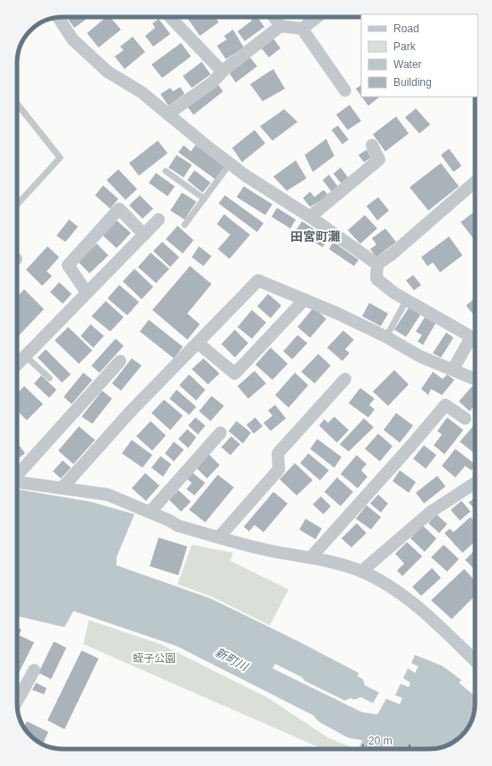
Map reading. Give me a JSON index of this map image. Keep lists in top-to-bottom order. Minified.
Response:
{"districts":["田宮町灘"],"water":["新町川"],"parks":["蛭子公園"],"legend":["Road","Park","Water","Building"],"scale_bar":"20 m"}
